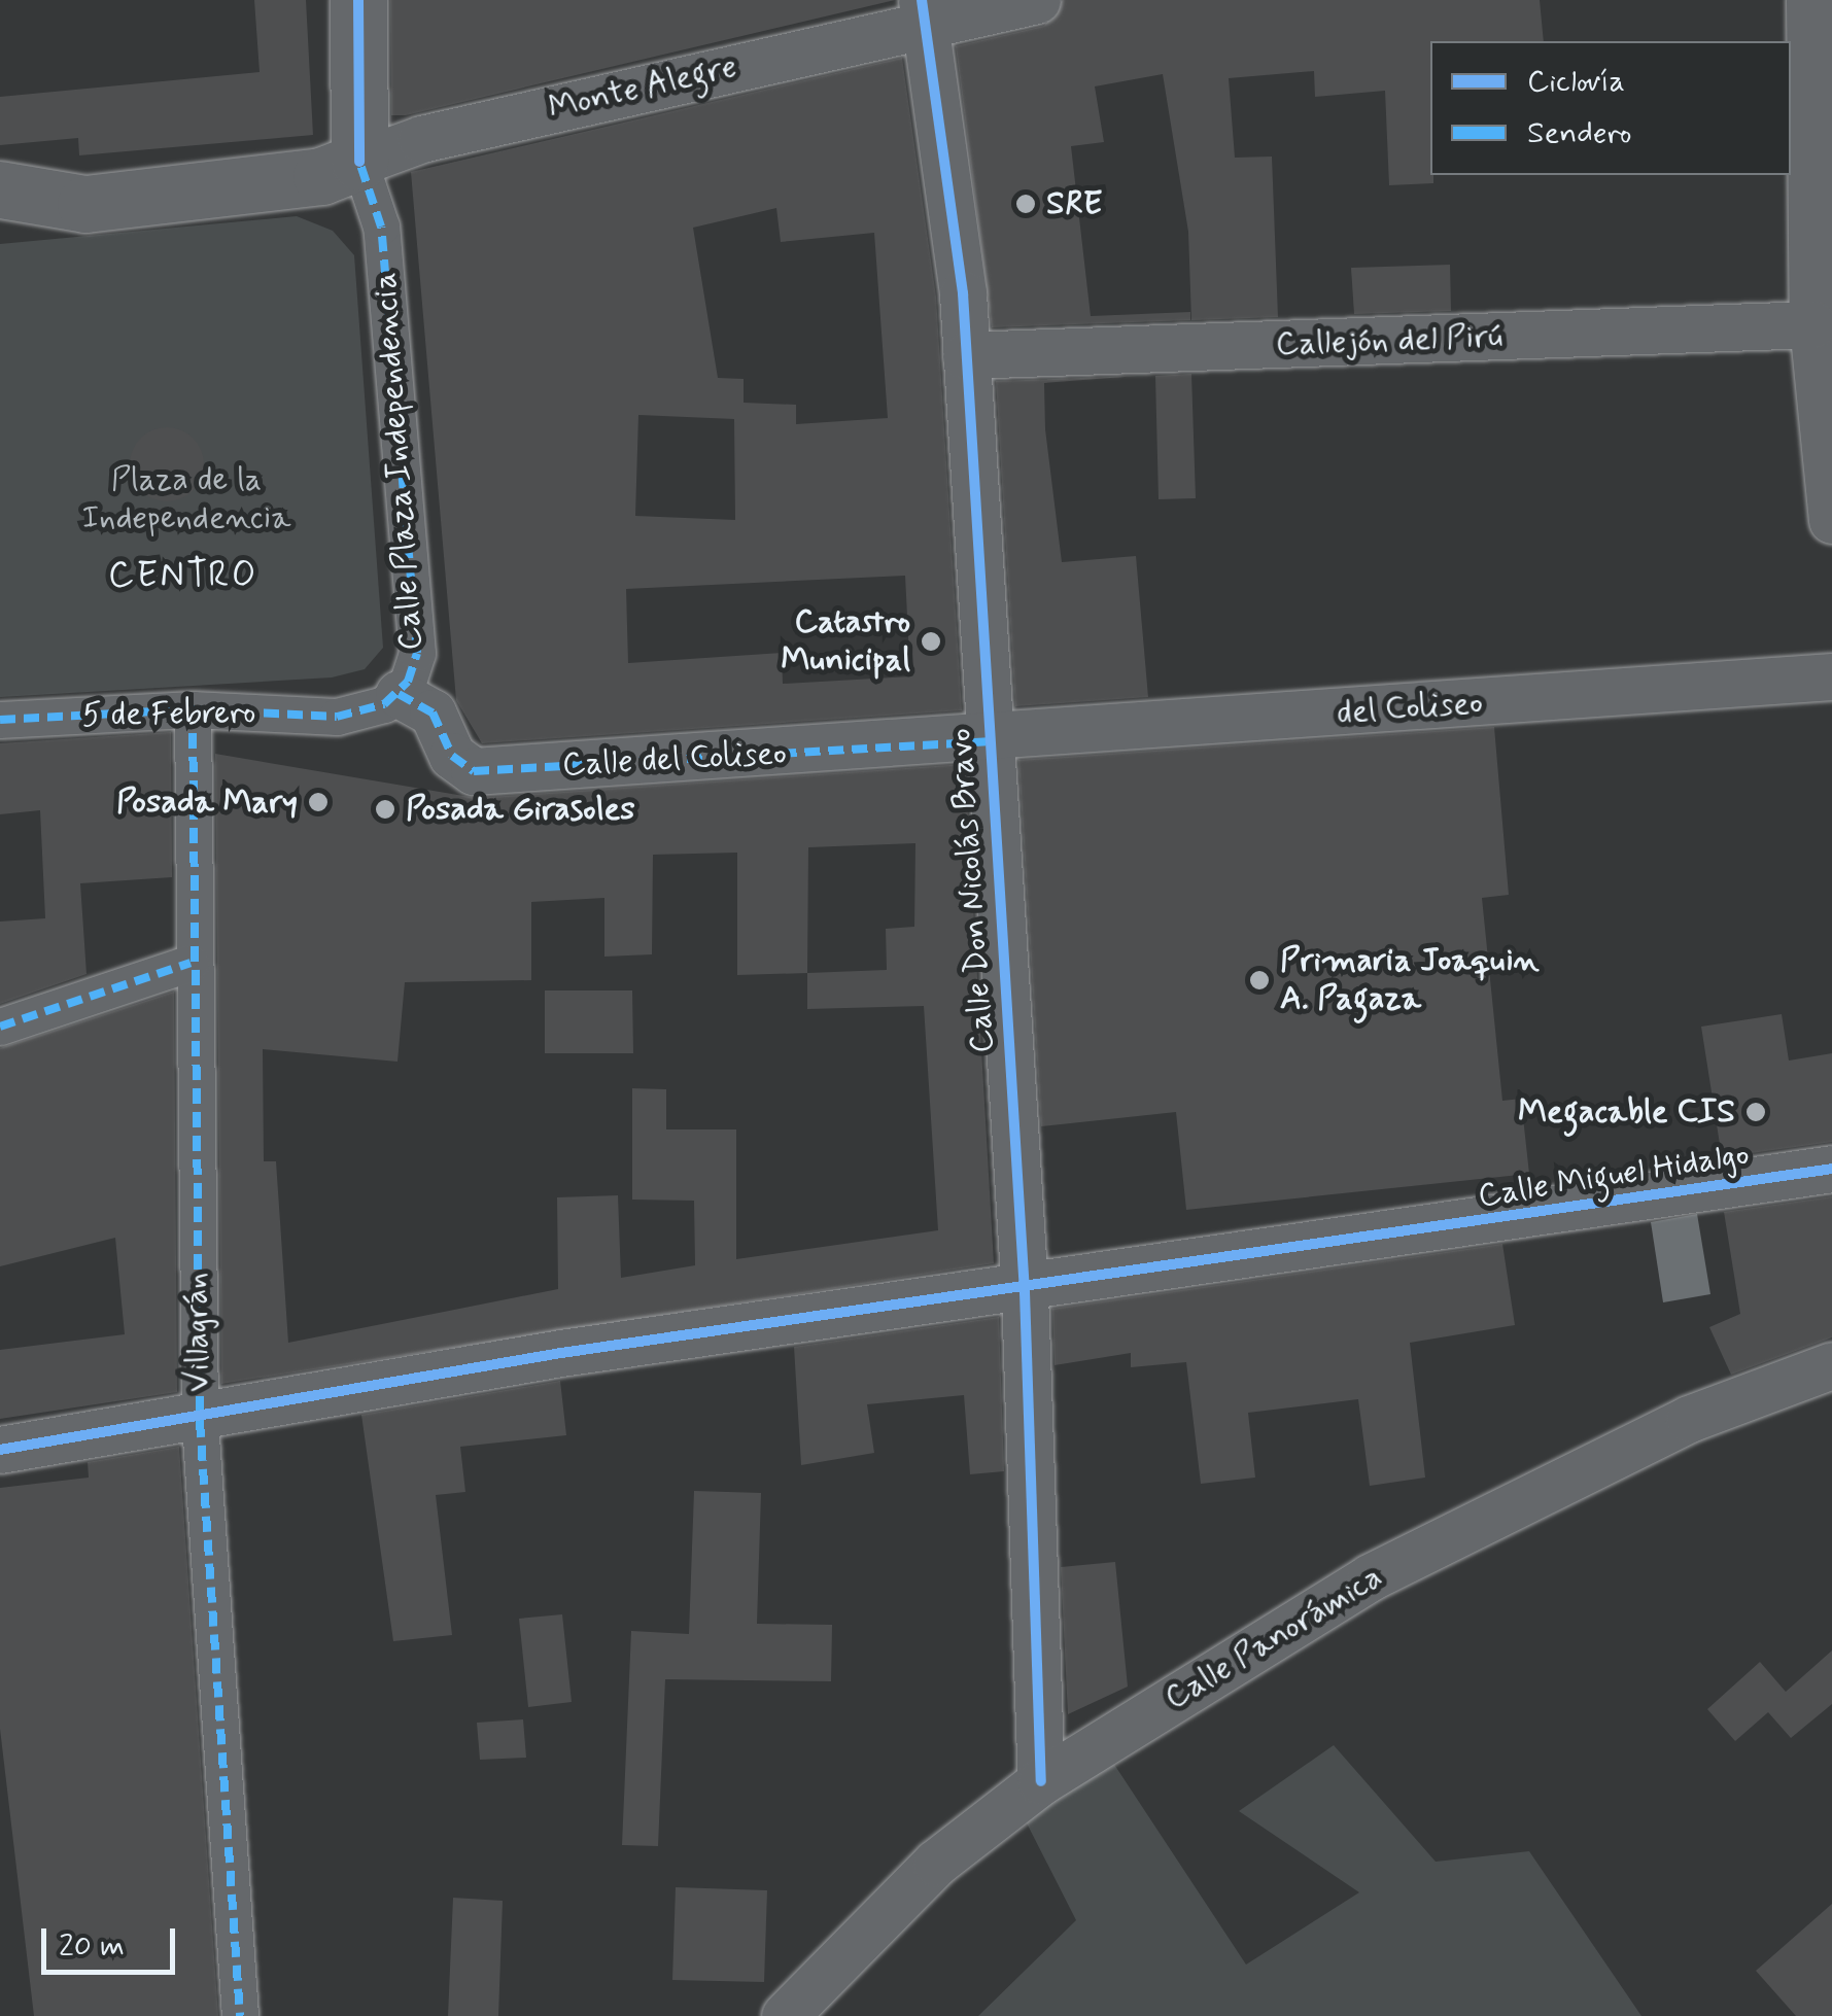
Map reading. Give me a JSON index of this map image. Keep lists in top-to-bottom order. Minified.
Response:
{"streets":{"street":["Monte Alegre","Callejón del Pirú","Calle Plaza Independencia","del Coliseo","5 de Febrero","Calle del Coliseo","Calle Don Nicolás Bravo","Calle Miguel Hidalgo","Villagrán","Calle Panorámica"]},"crossings":[["Monte Alegre","Calle Plaza Independencia"],["Monte Alegre","Calle Don Nicolás Bravo"],["Callejón del Pirú","Calle Don Nicolás Bravo"],["Calle Plaza Independencia","5 de Febrero"],["Calle Plaza Independencia","Calle del Coliseo"],["del Coliseo","Calle del Coliseo"],["del Coliseo","Calle Don Nicolás Bravo"],["5 de Febrero","Villagrán"],["Calle del Coliseo","Calle Don Nicolás Bravo"],["Calle Don Nicolás Bravo","Calle Miguel Hidalgo"],["Calle Don Nicolás Bravo","Calle Panorámica"],["Calle Miguel Hidalgo","Villagrán"]],"districts":["CENTRO"],"parks":["Plaza de la Independencia"],"places":["SRE","Catastro Municipal","Posada Mary","Posada Girasoles","Primaria Joaquin A. Pagaza","Megacable CIS"],"legend":["Ciclovía","Sendero"],"scale_bar":"20 m"}
